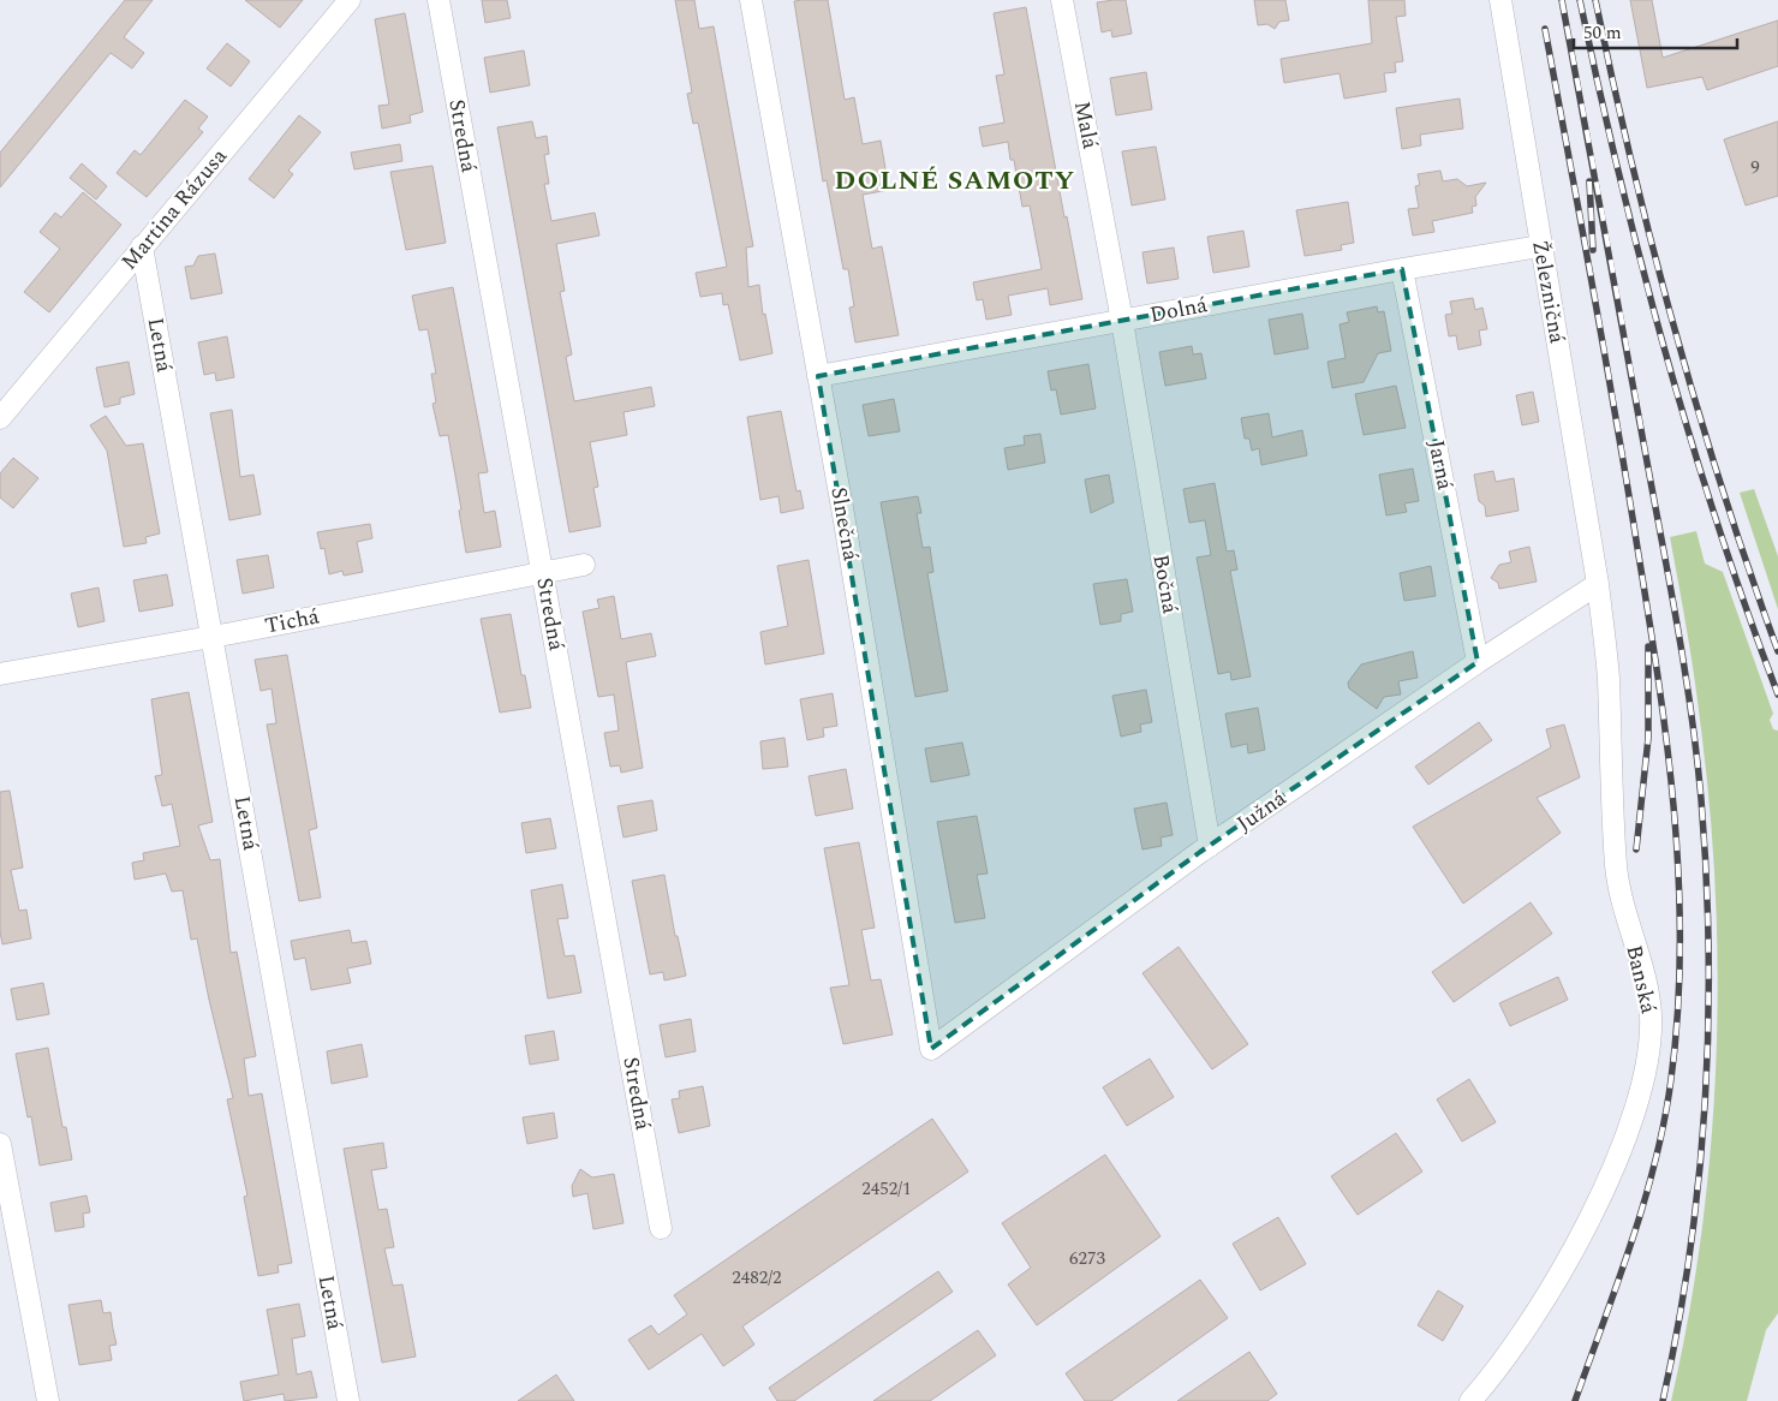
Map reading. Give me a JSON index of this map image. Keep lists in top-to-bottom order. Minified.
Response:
{"streets":{"street":["Malá","Stredná","Martina Rázusa","Železničná","Dolná","Letná","Jarná","Slnečná","Bočná","Tichá","Južná","Banská"]},"crossings":[["Malá","Dolná"],["Malá","Bočná"],["Stredná","Tichá"],["Martina Rázusa","Letná"],["Železničná","Dolná"],["Železničná","Južná"],["Železničná","Banská"],["Dolná","Jarná"],["Dolná","Slnečná"],["Dolná","Bočná"],["Letná","Tichá"],["Jarná","Južná"],["Slnečná","Južná"],["Bočná","Južná"],["Južná","Banská"]],"districts":["DOLNÉ SAMOTY"],"house_numbers":["9","2452/1","6273","2482/2"],"scale_bar":"50 m"}
